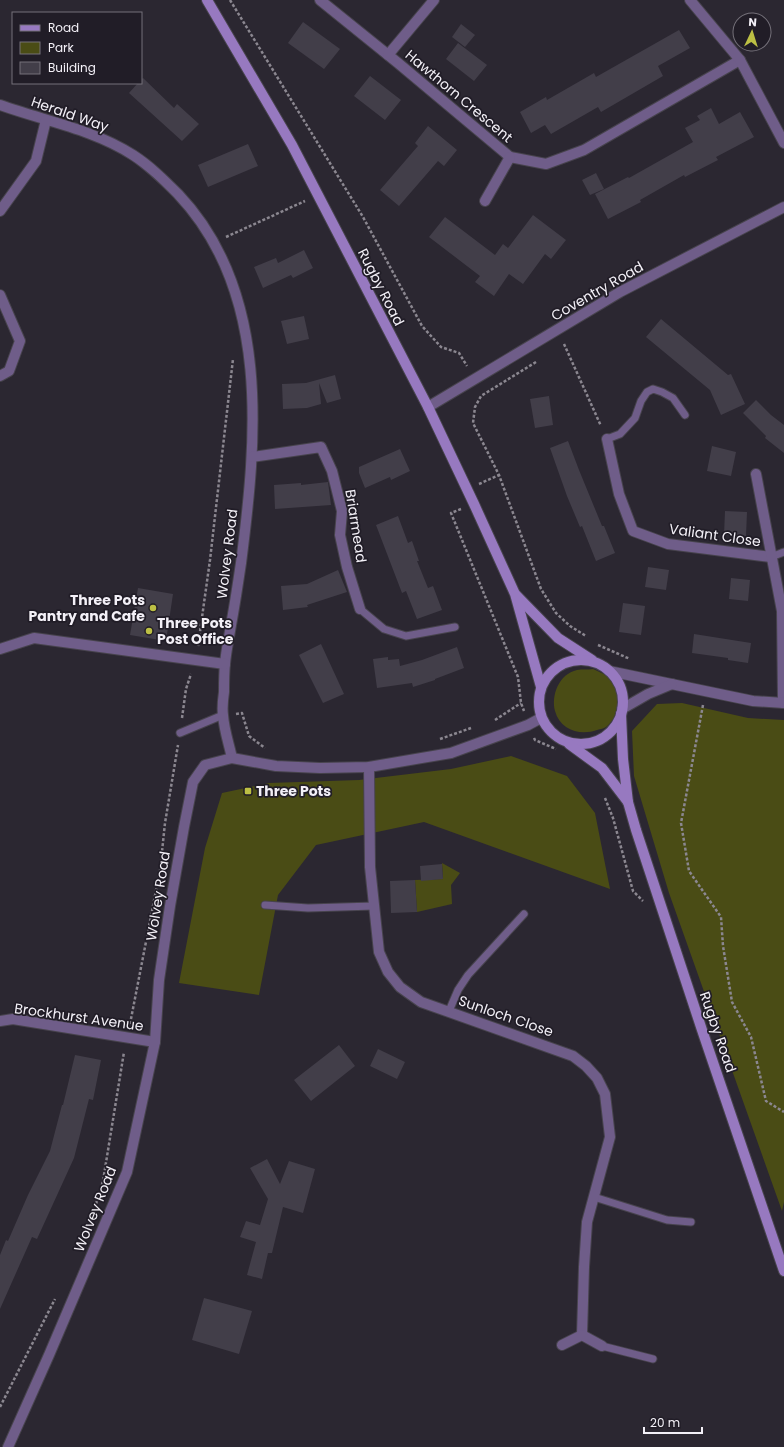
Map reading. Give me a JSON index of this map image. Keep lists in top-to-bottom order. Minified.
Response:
{"streets":{"main road":["Rugby Road"],"street":["Hawthorn Crescent","Herald Way","Coventry Road","Briarmead","Valiant Close","Wolvey Road","Sunloch Close","Brockhurst Avenue"]},"crossings":[["Herald Way","Wolvey Road"],["Rugby Road","Coventry Road"],["Briarmead","Wolvey Road"],["Wolvey Road","Brockhurst Avenue"]],"places":{"other":["Three Pots Pantry and Cafe","Three Pots Post Office"],"transit":["Three Pots"]},"legend":["Road","Park","Building"],"scale_bar":"20 m","north":"top"}
